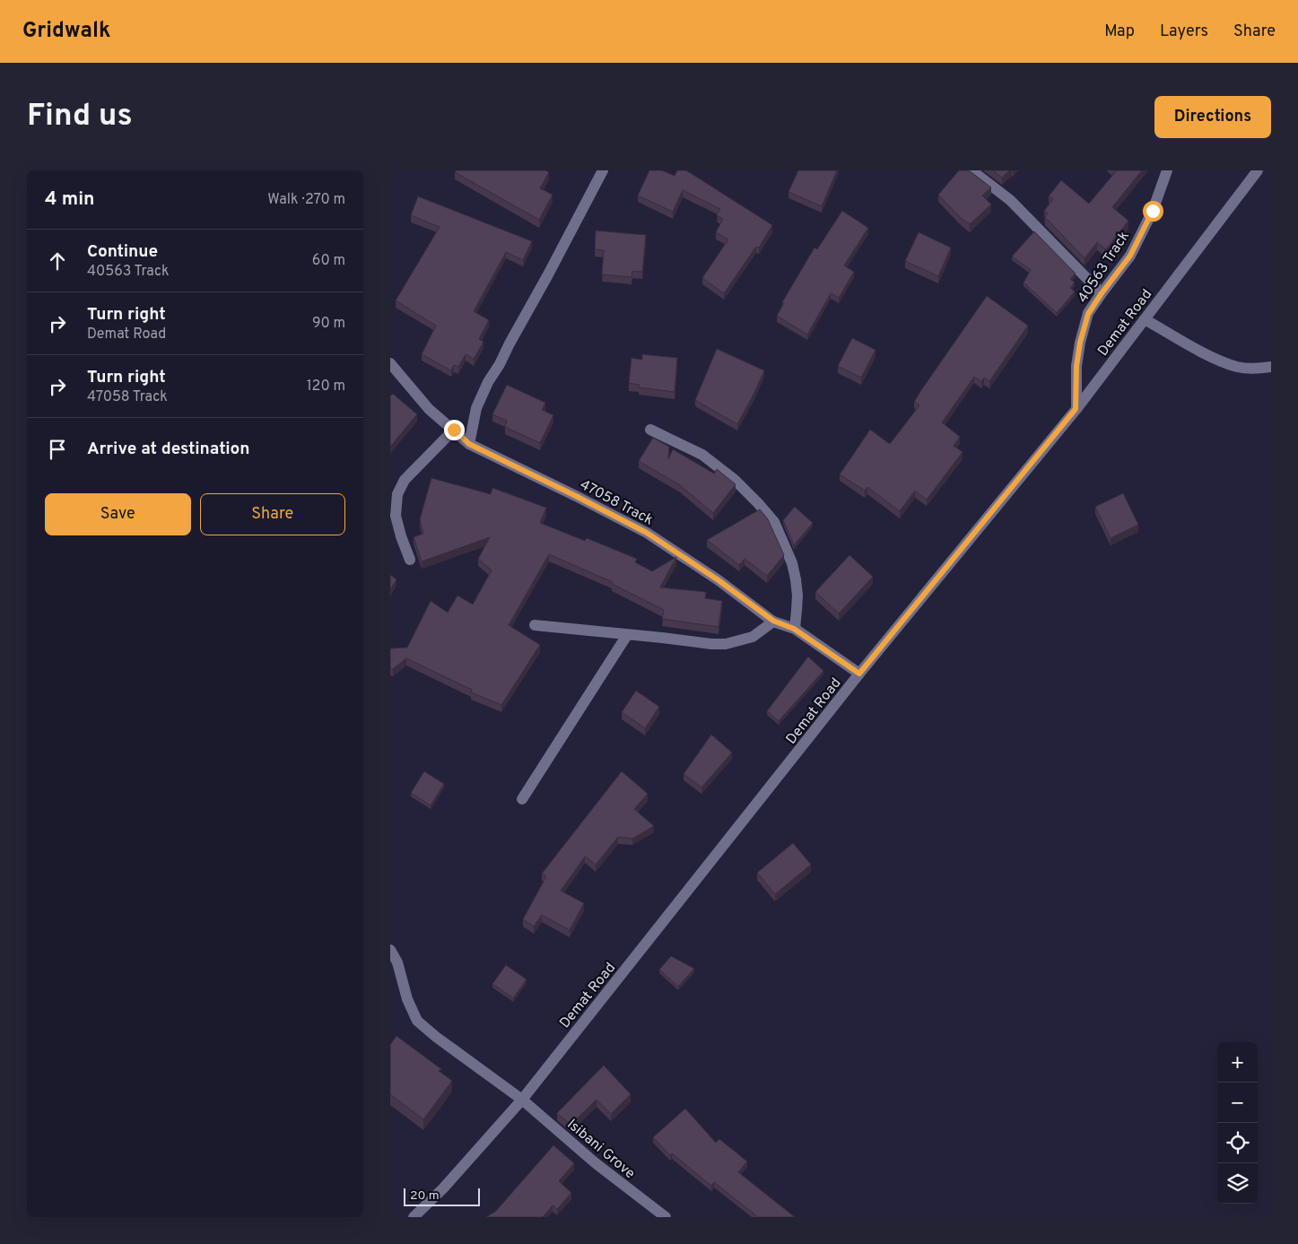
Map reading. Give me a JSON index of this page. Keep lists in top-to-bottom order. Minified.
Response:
{"streets":{"street":["40563 Track","Demat Road","47058 Track","Isibani Grove"]},"crossings":[["40563 Track","Demat Road"],["Demat Road","47058 Track"],["Demat Road","Isibani Grove"]],"scale_bar":"20 m","page":{"header":"Gridwalk","nav":["Map","Layers","Share"],"buttons":["Directions",["Save","Share"]],"title":"Find us","heading":["4 min","Walk · 270 m"],"list":[["Continue","40563 Track","60 m"],["Turn right","Demat Road","90 m"],["Turn right","47058 Track","120 m"],"Arrive at destination"],"map_buttons":["+","−"],"scale":"20 m"}}
